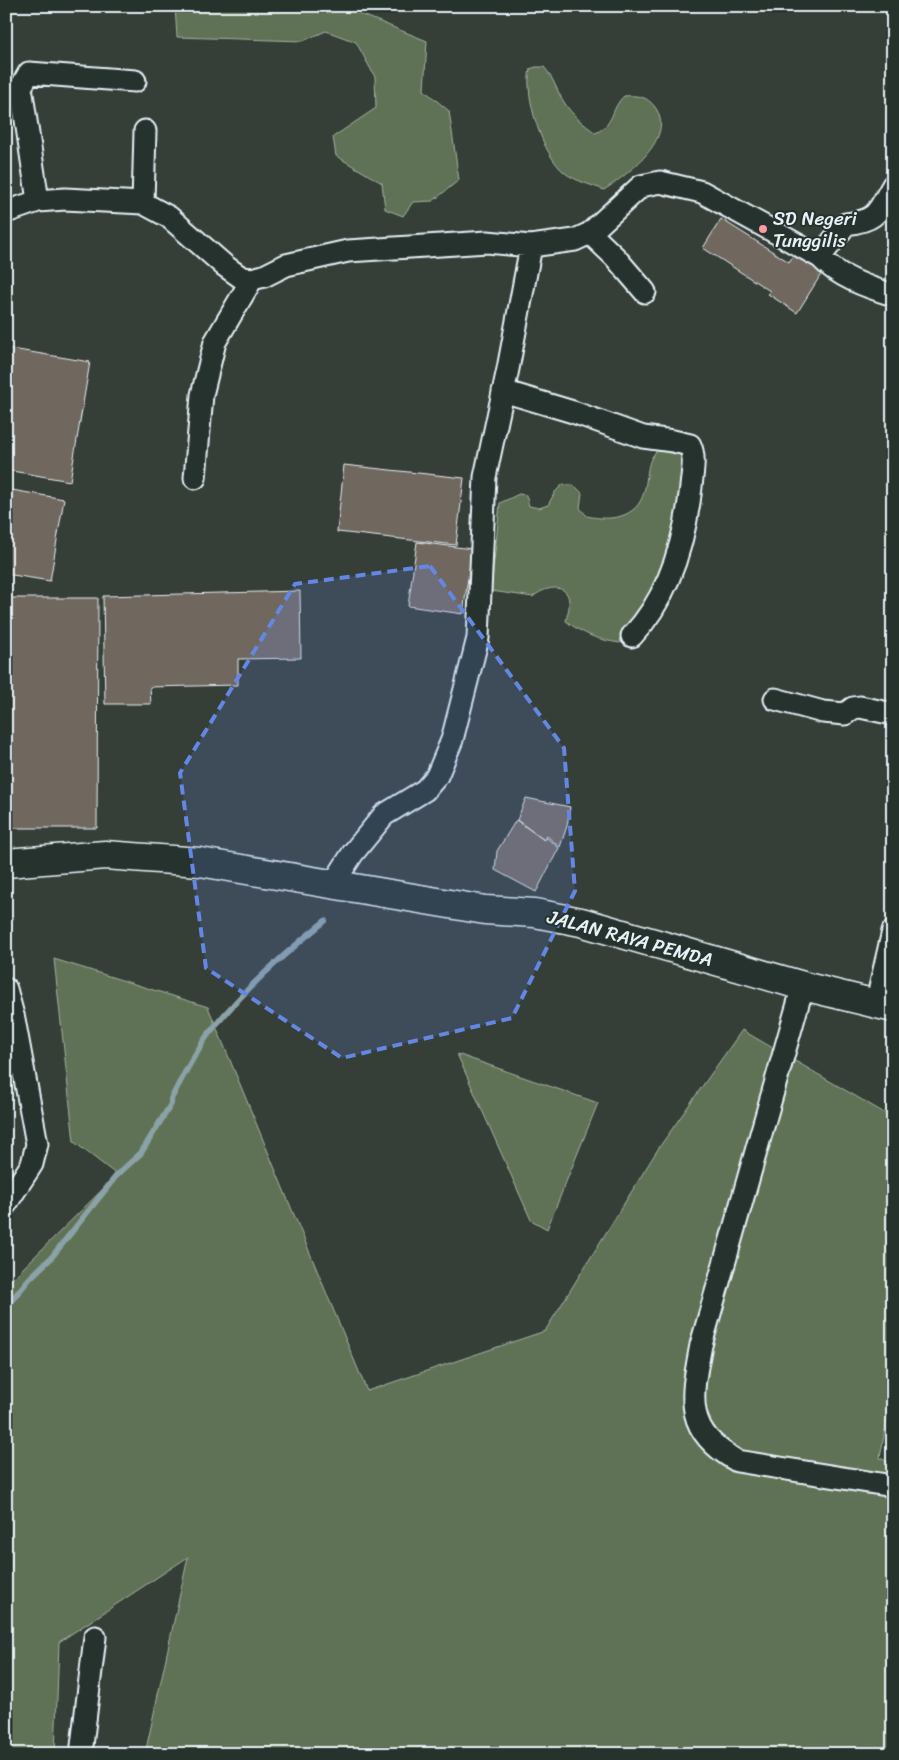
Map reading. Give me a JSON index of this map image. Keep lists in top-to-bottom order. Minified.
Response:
{"streets":{"main road":["JALAN RAYA PEMDA"]},"places":["SD Negeri Tunggilis"]}
